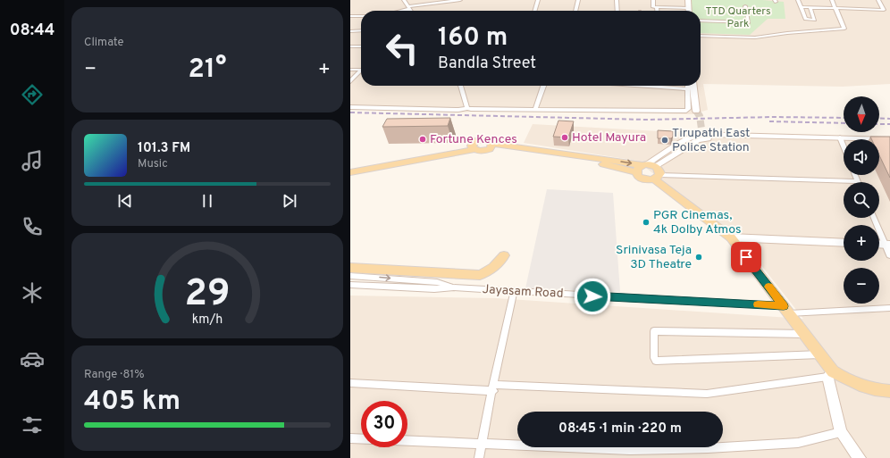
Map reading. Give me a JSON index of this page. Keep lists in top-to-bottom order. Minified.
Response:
{"streets":{"street":["Jayasam Road"]},"parks":["TTD Quarters Park"],"places":["Hotel Mayura","Fortune Kences","Tirupathi East Police Station","PGR Cinemas, 4k Dolby Atmos","Srinivasa Teja 3D Theatre"],"north":"bottom","page":{"tabs":"08:44","tile":["Climate",["Range · 81%","405 km"]],"turn":["160 m","Bandla Street"],"heat":["−","21°","+"],"map_buttons":["+","−"],"song":["101.3 FM","Music"],"limit":"30","trip":"08:45 · 1 min · 220 m","gauge":["29","km/h"]}}
